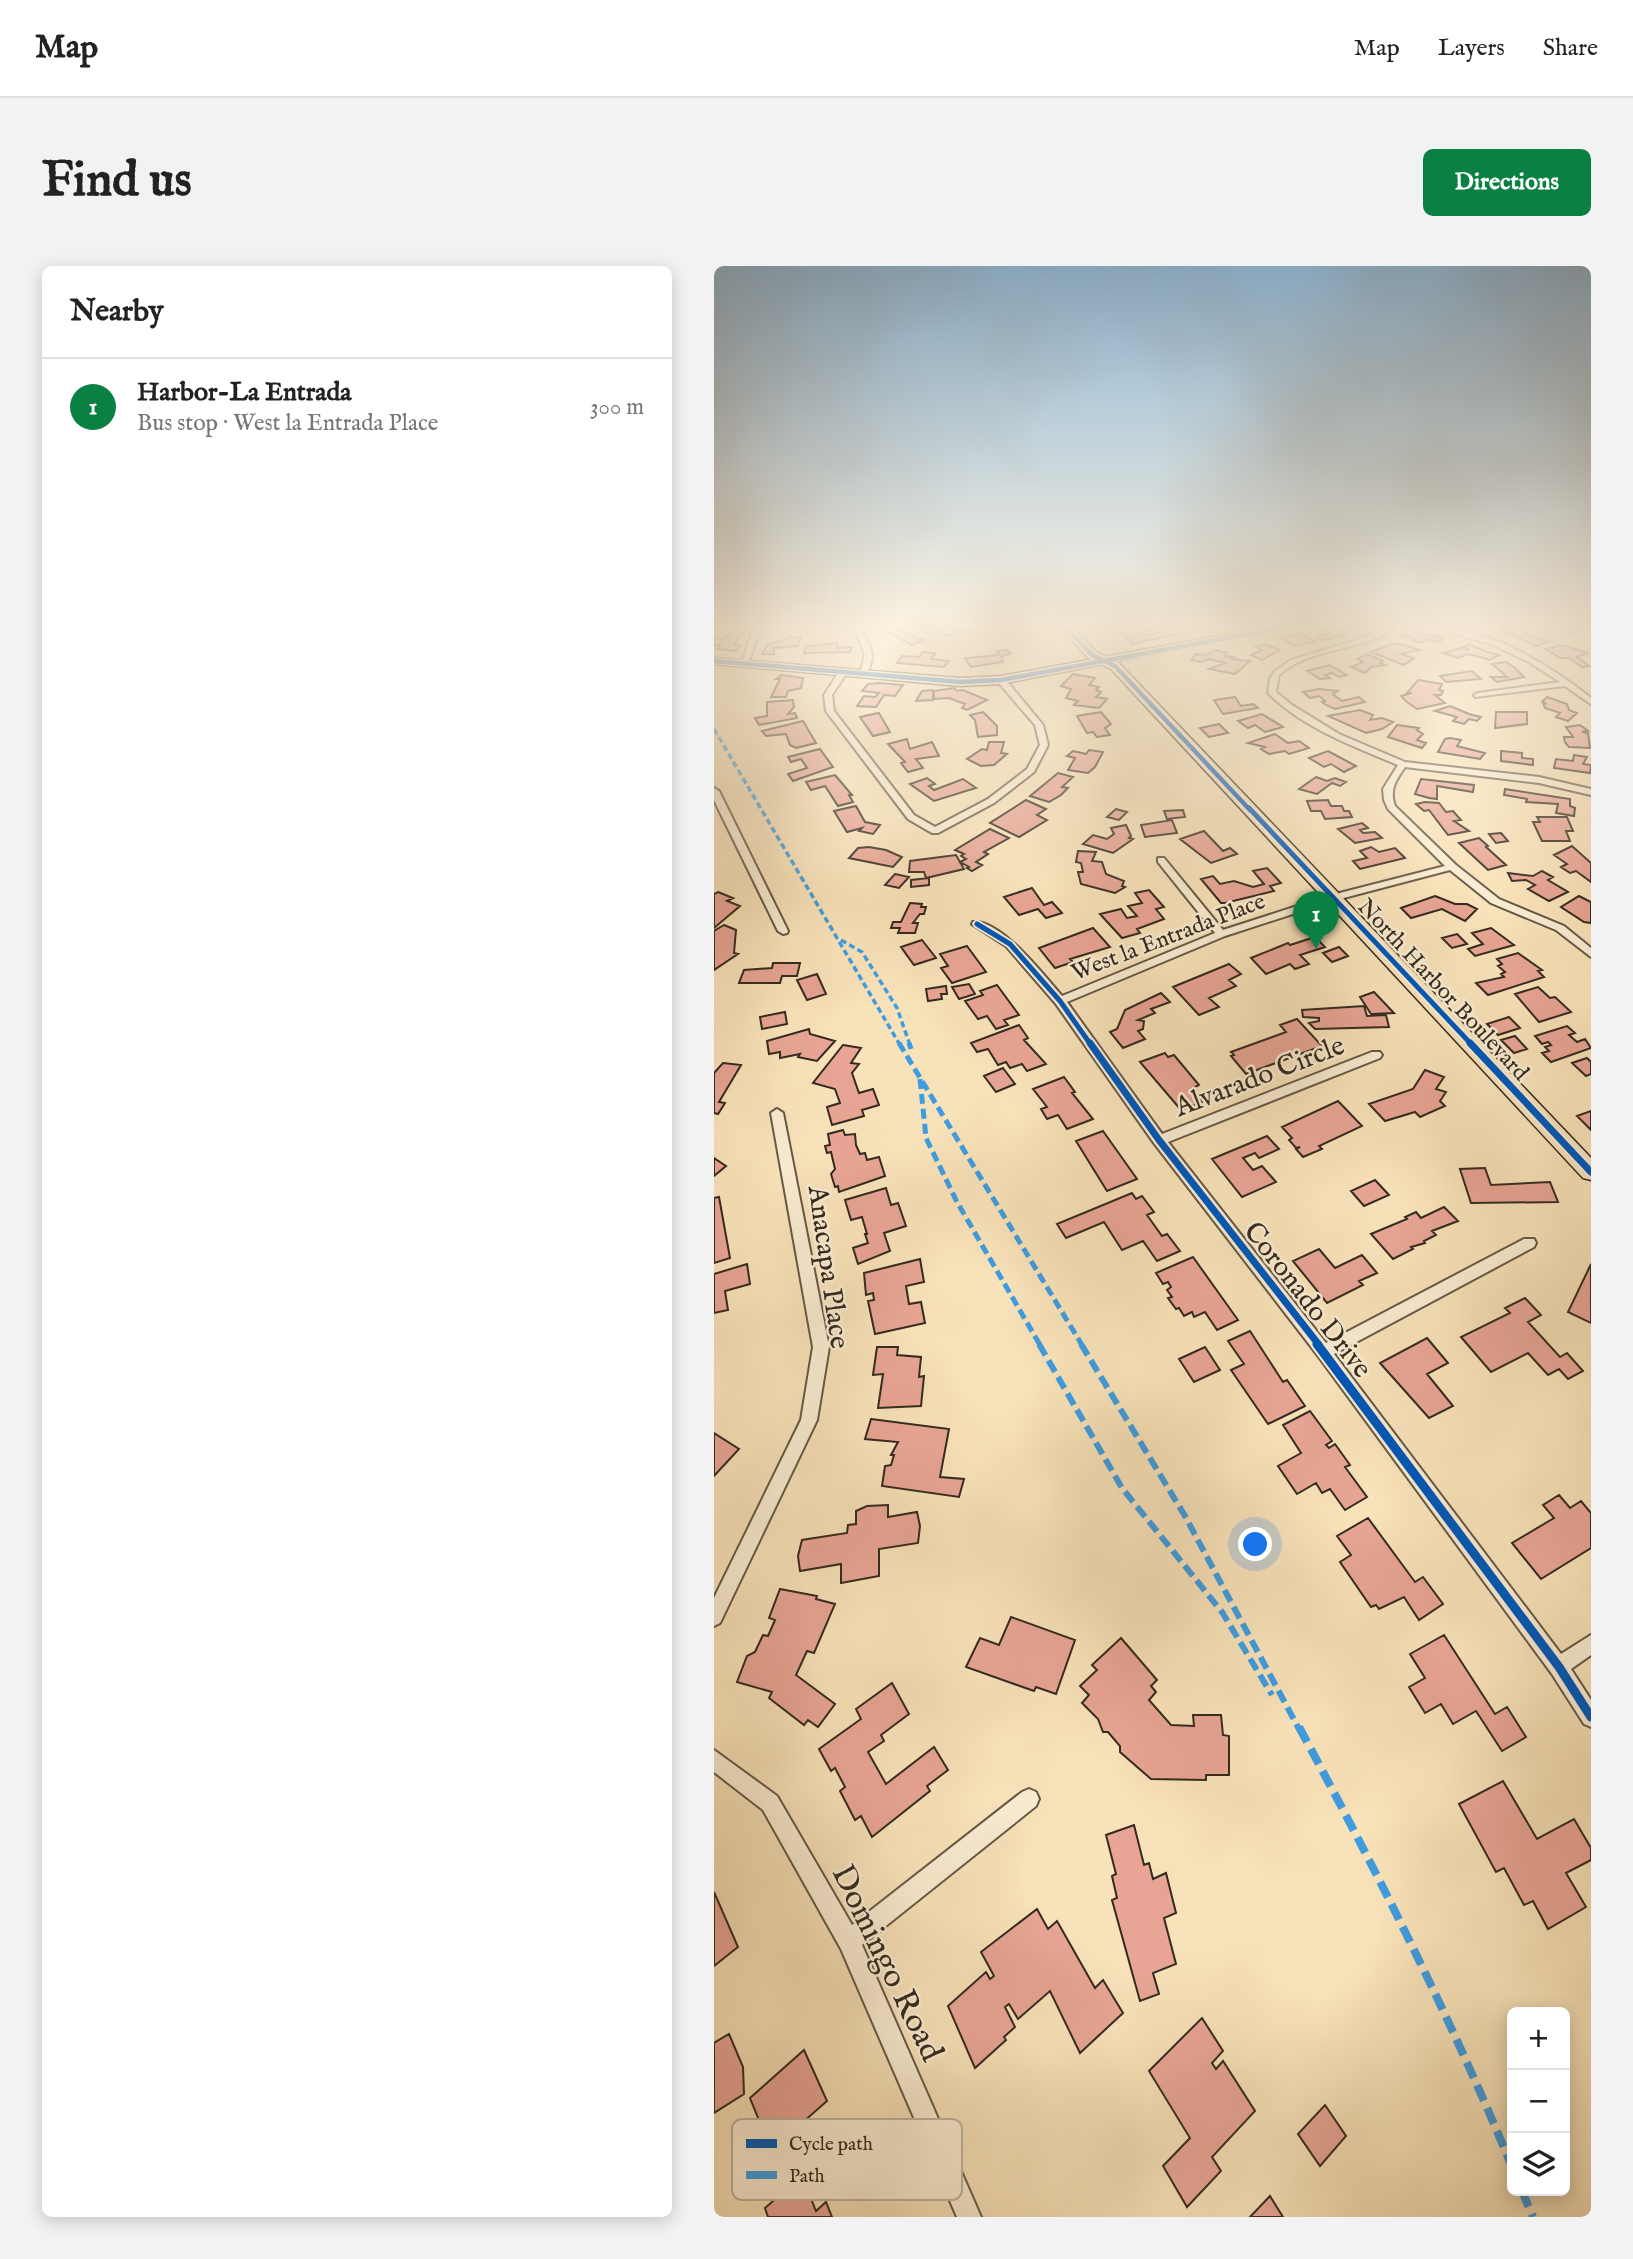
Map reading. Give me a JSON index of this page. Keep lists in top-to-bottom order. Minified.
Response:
{"streets":{"main road":["North Harbor Boulevard"],"street":["West la Entrada Place","Alvarado Circle","Anacapa Place","Coronado Drive","Domingo Road"]},"crossings":[["West la Entrada Place","North Harbor Boulevard"],["West la Entrada Place","Coronado Drive"],["Alvarado Circle","Coronado Drive"]],"legend":["Cycle path","Path"],"page":{"header":"Map","nav":["Map","Layers","Share"],"buttons":"Directions","title":"Find us","heading":"Nearby","list":[{"mark":"1","name":"Harbor-La Entrada","note":"Bus stop · West la Entrada Place","value":"300 m"}],"pins":"1","map_buttons":["+","−"]}}
